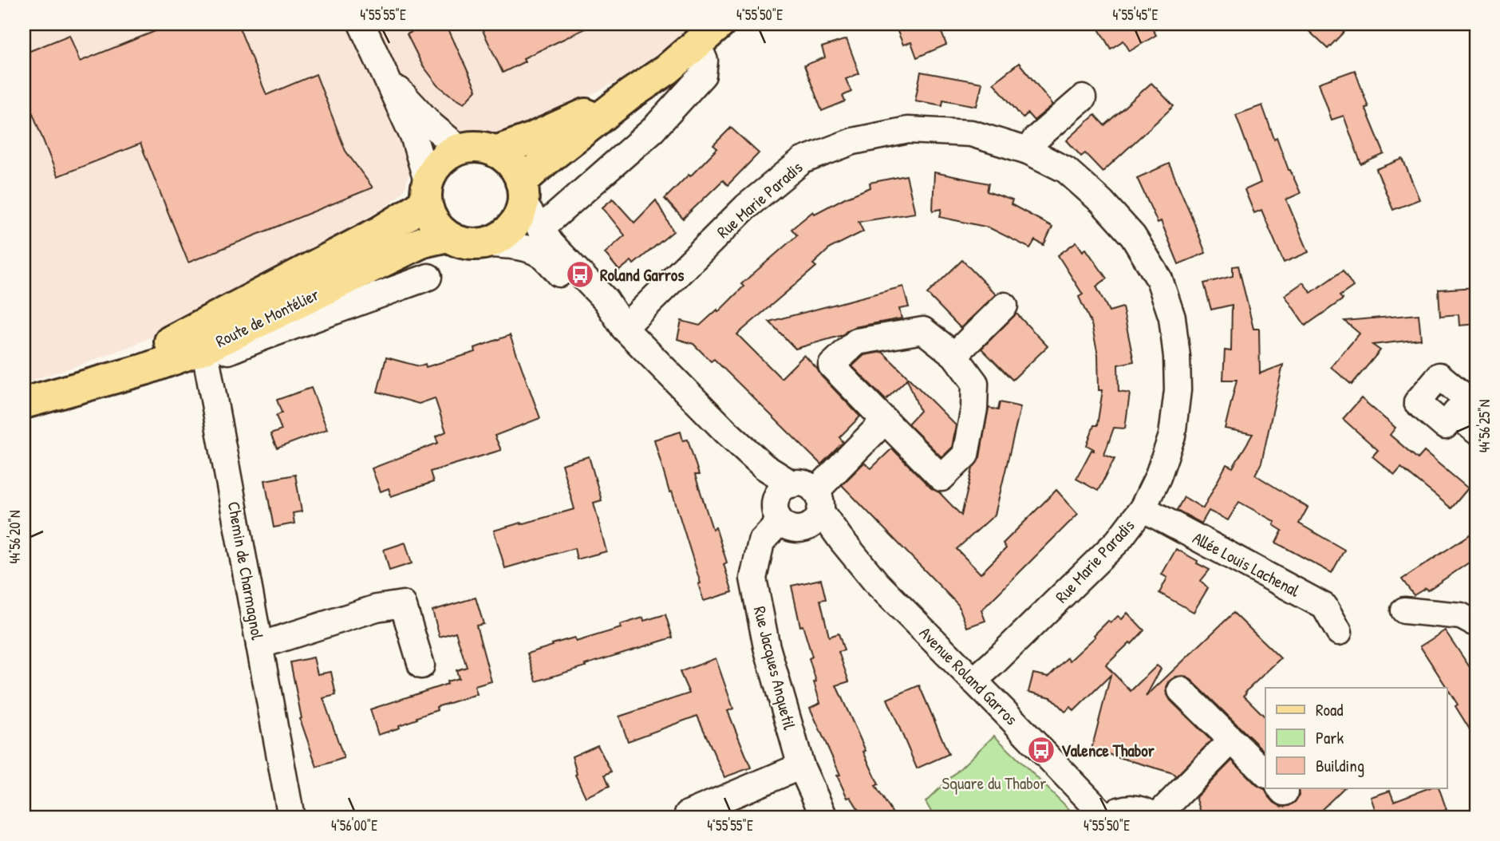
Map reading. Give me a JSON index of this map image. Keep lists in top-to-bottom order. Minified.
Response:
{"streets":{"main road":["Route de Montélier"],"street":["Rue Marie Paradis","Allée Louis Lachenal","Chemin de Charmagnol","Rue Jacques Anquetil","Avenue Roland Garros"]},"crossings":[["Rue Marie Paradis","Allée Louis Lachenal"],["Rue Marie Paradis","Avenue Roland Garros"],["Route de Montélier","Chemin de Charmagnol"],["Route de Montélier","Avenue Roland Garros"],["Rue Jacques Anquetil","Avenue Roland Garros"]],"parks":["Square du Thabor"],"places":{"bus stop":["Roland Garros","Valence Thabor"]},"legend":["Road","Park","Building"],"coordinates":["4°55'55\"E","4°55'50\"E","4°55'45\"E","44°56'25\"N","44°56'20\"N","4°56'00\"E"]}
